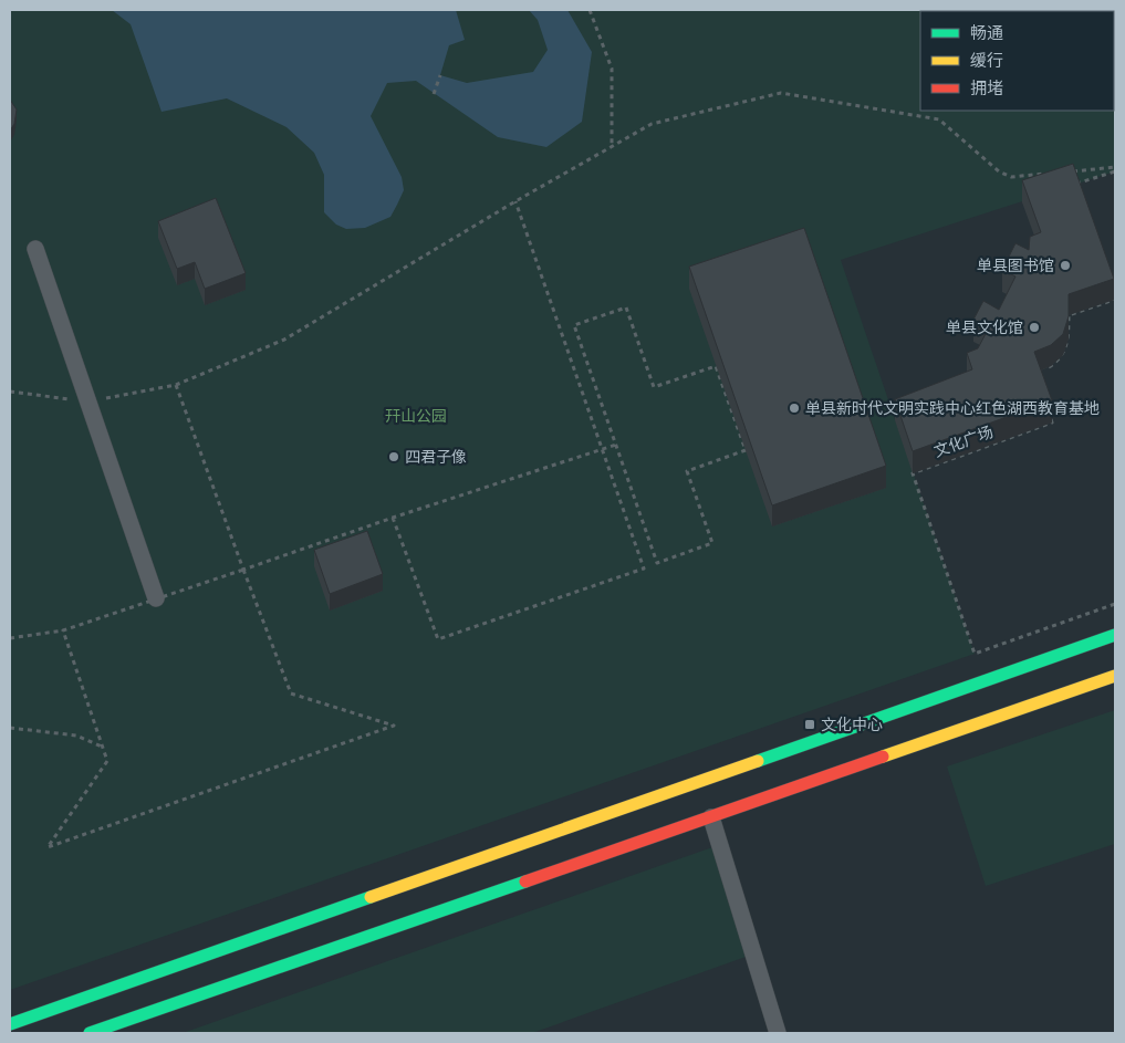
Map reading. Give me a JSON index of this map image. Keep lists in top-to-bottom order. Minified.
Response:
{"streets":{"path":["文化广场"]},"parks":["幵山公园"],"places":{"other":["单县图书馆","单县文化馆","单县新时代文明实践中心红色湖西教育基地","四君子像"],"transit":["文化中心"]},"legend":["畅通","缓行","拥堵"]}
